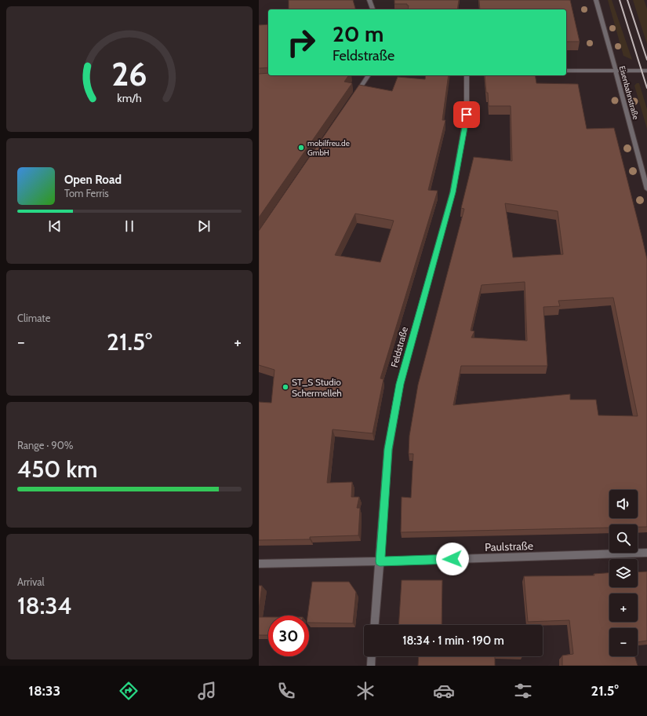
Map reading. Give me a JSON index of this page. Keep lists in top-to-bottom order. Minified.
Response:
{"streets":{"street":["Eisenbahnstraße","Feldstraße","Paulstraße"]},"crossings":[["Feldstraße","Paulstraße"]],"places":["mobilfreu.de GmbH","ST_S Studio Schermelleh"],"page":{"turn":["20 m","Feldstraße"],"song":["Open Road","Tom Ferris"],"tile":["Climate",["Range · 90%","450 km"],["Arrival","18:34"]],"heat":["−","21.5°","+"],"map_buttons":["+","−"],"limit":"30","trip":"18:34 · 1 min · 190 m","tabs":["18:33","21.5°"],"gauge":["26","km/h"]}}
